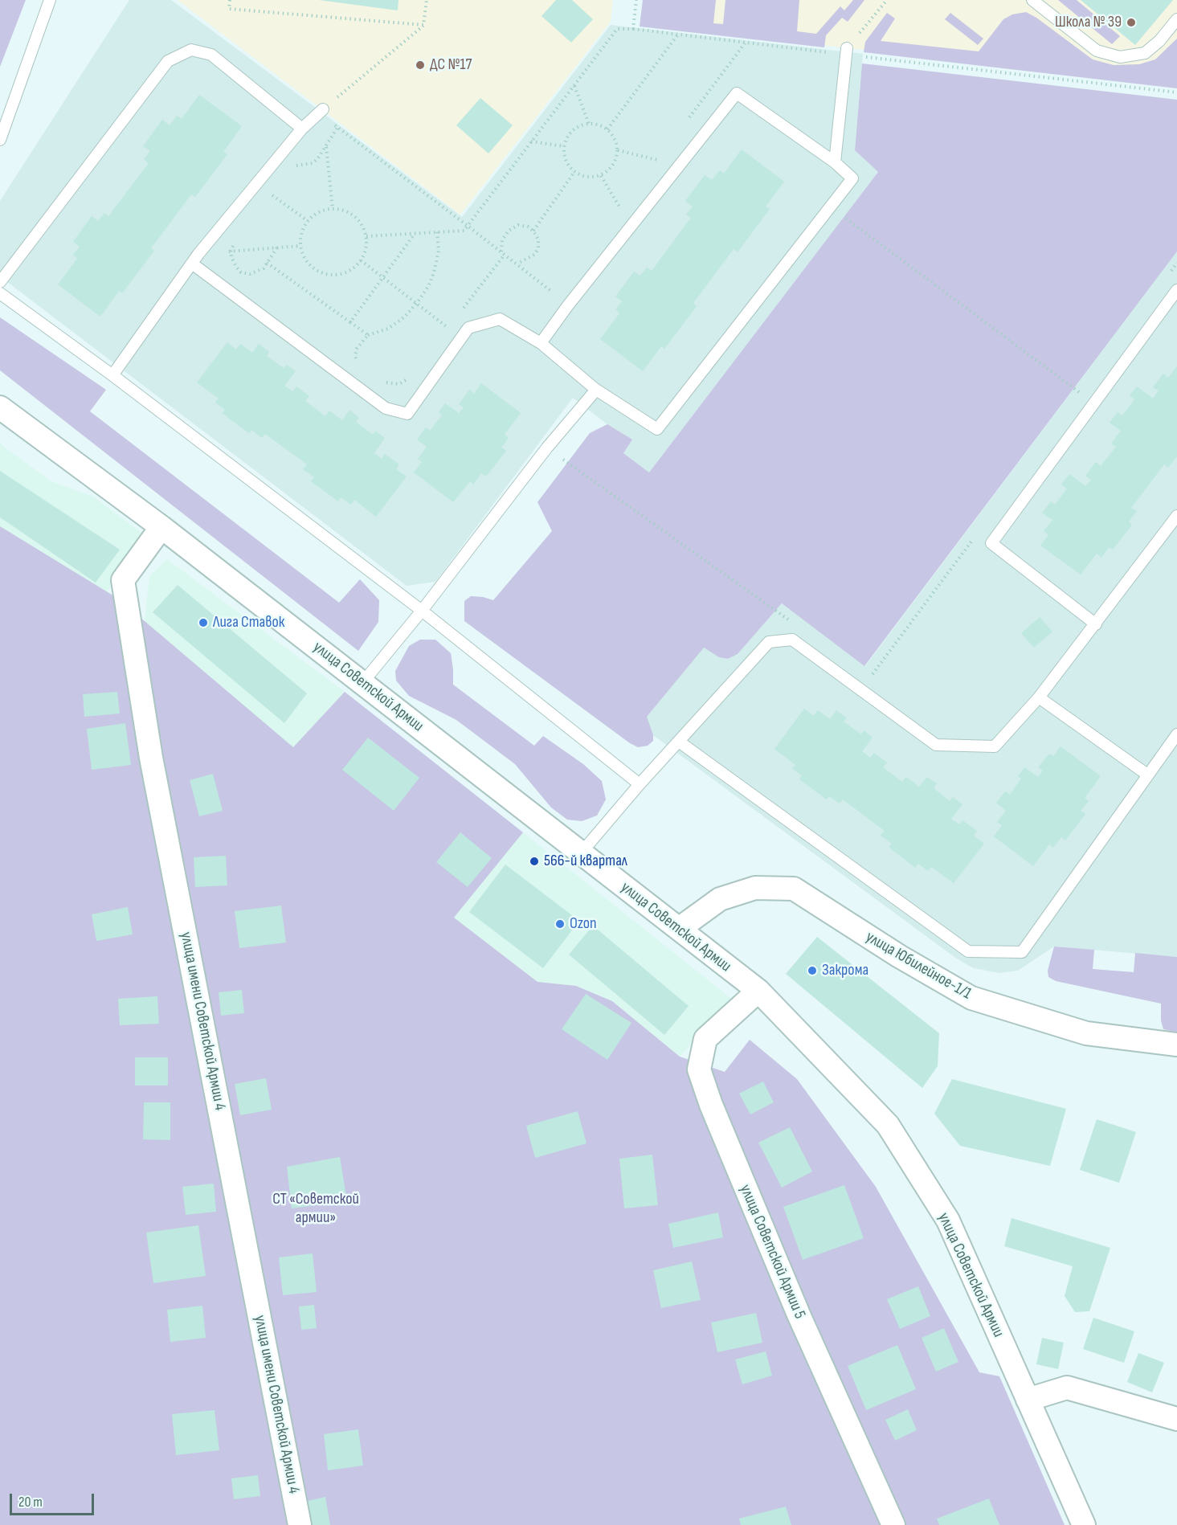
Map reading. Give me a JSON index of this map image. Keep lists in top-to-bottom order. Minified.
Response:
{"streets":{"street":["улица Советской Армии","улица Юбилейное-1/1","улица имени Советской Армии 4","улица Советской Армии 5"]},"crossings":[["улица Советской Армии","улица Юбилейное-1/1"],["улица Советской Армии","улица имени Советской Армии 4"],["улица Советской Армии","улица Советской Армии 5"]],"parks":["СТ «Советской армии»"],"places":["Школа № 39","ДС №17","Лига Ставок","566-й квартал","Ozon","Закрома"],"scale_bar":"20 m"}
